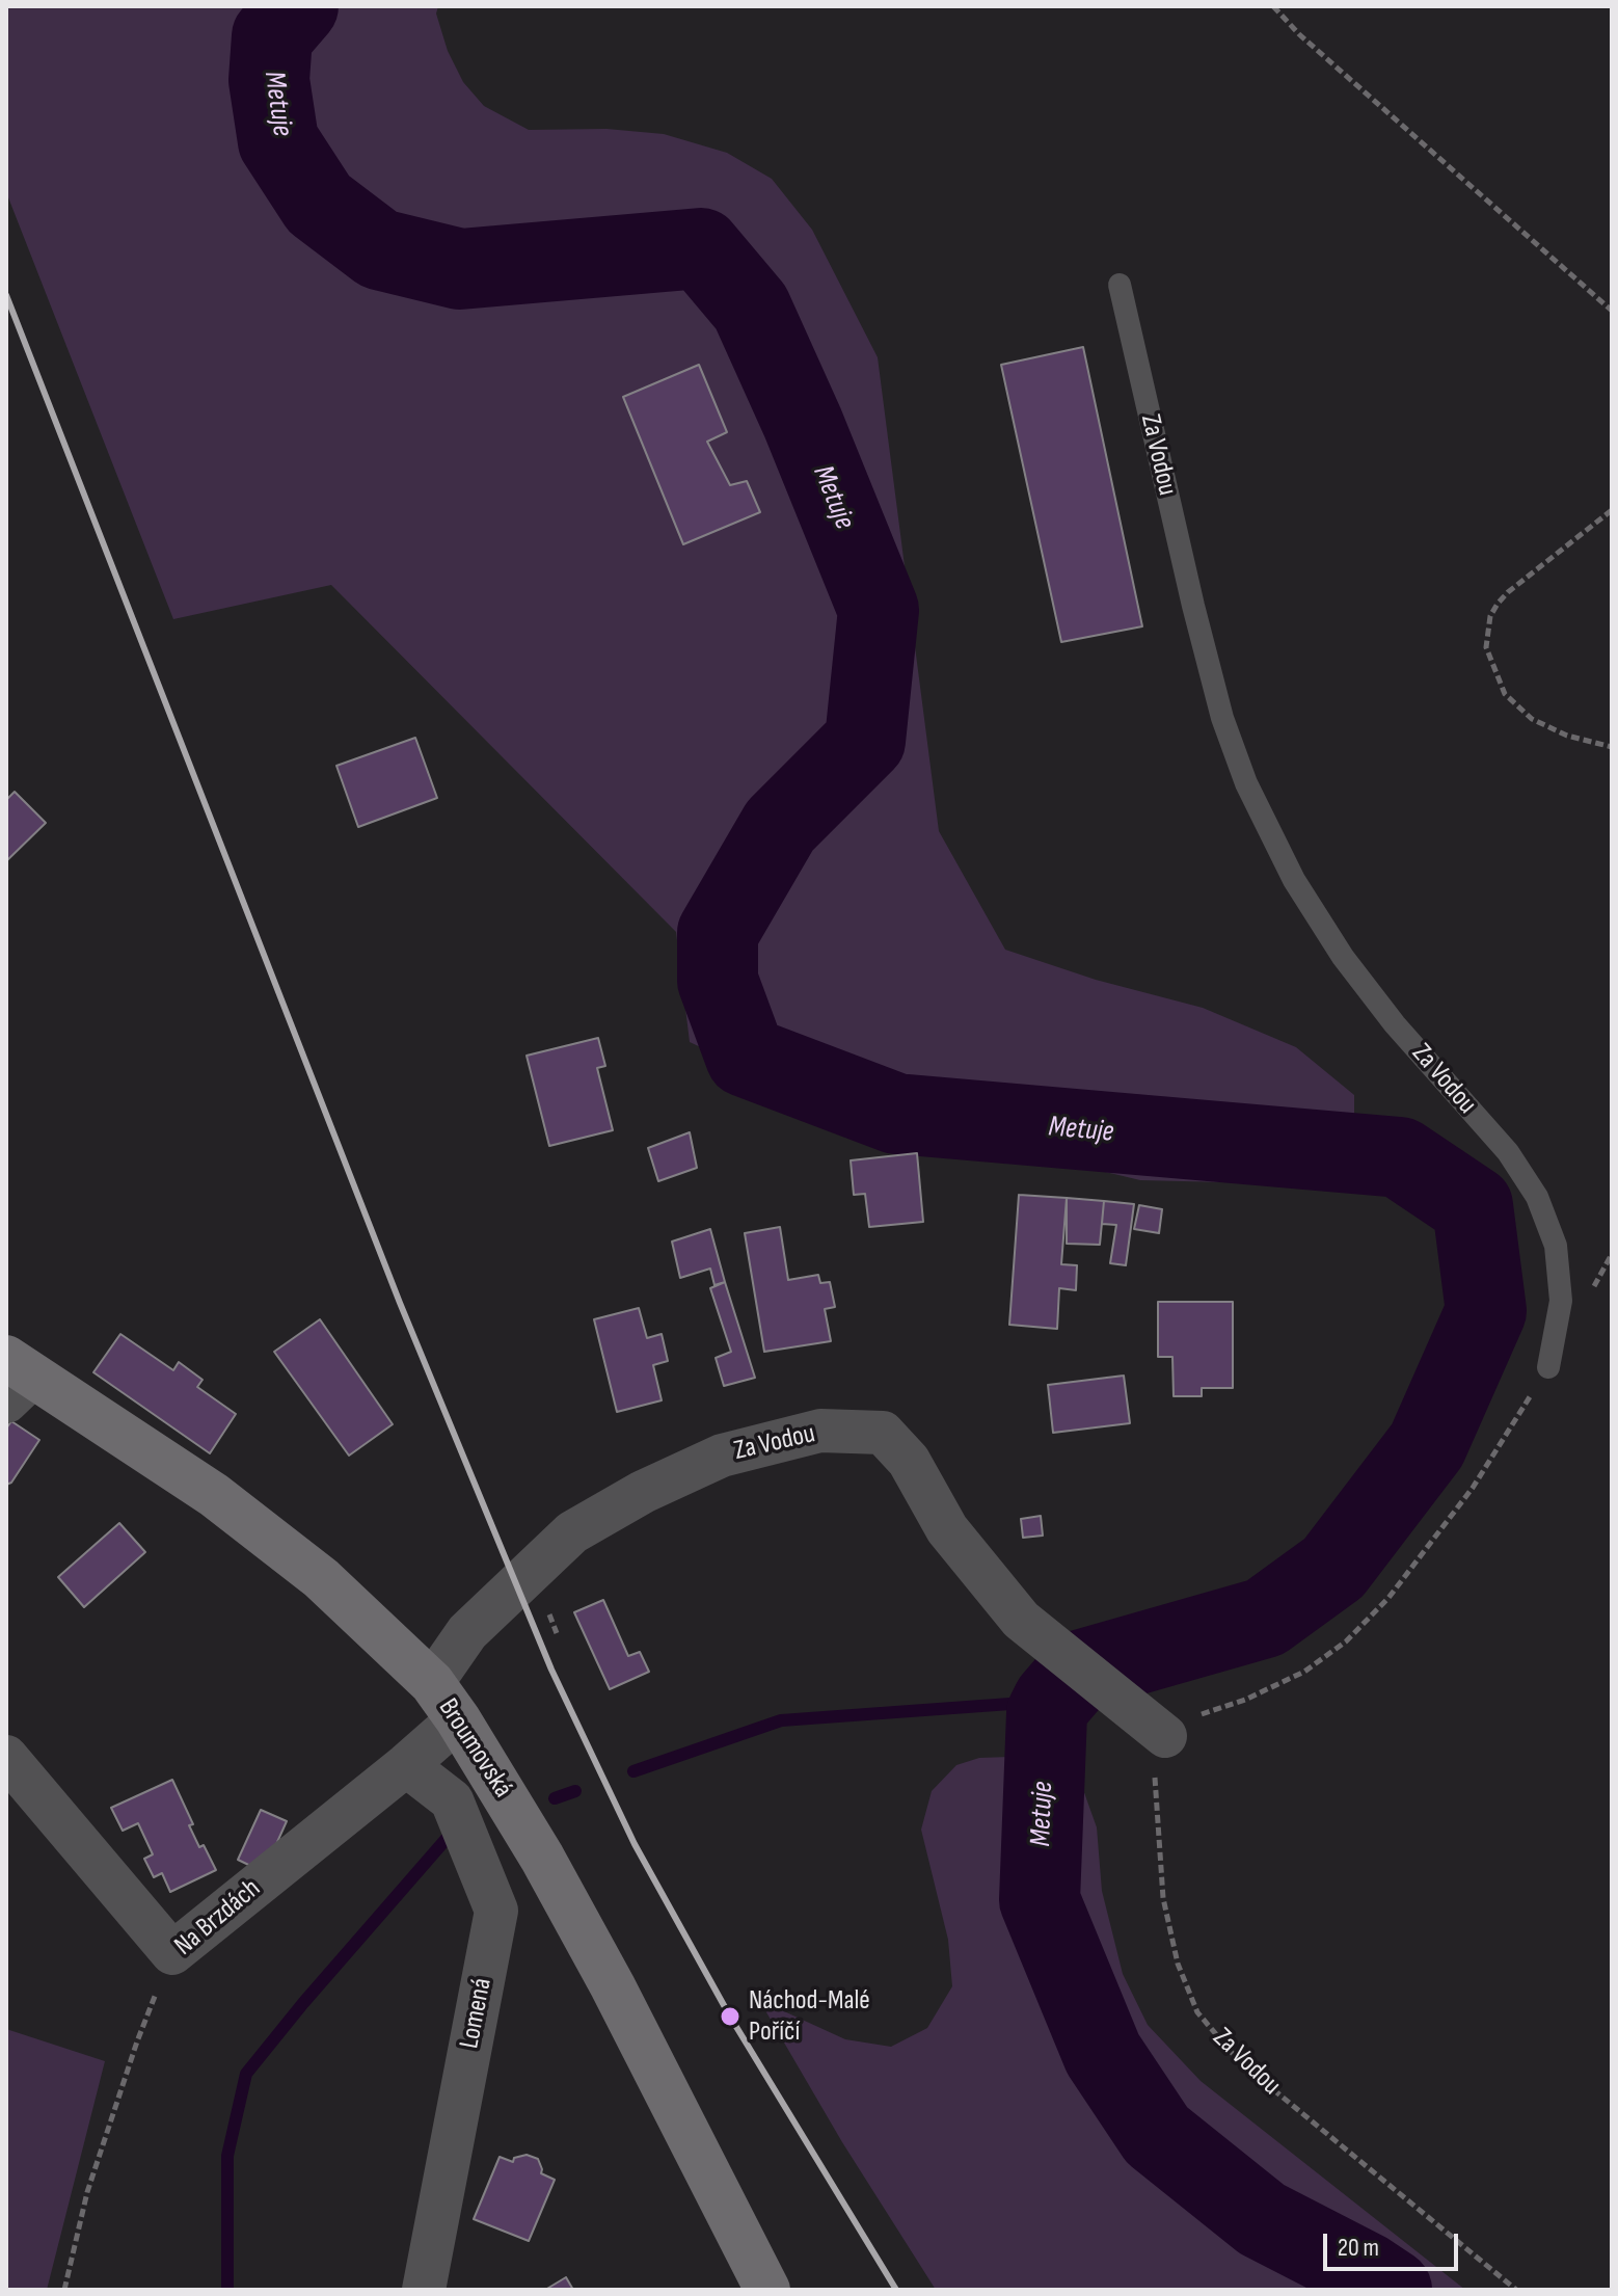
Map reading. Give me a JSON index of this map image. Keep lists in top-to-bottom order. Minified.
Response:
{"streets":{"main road":["Broumovská"],"street":["Za Vodou","Na Brzdách","Lomená"]},"crossings":[["Za Vodou","Broumovská"],["Broumovská","Na Brzdách"],["Na Brzdách","Lomená"]],"water":["Metuje"],"places":["Náchod-Malé Poříčí"],"scale_bar":"20 m"}
